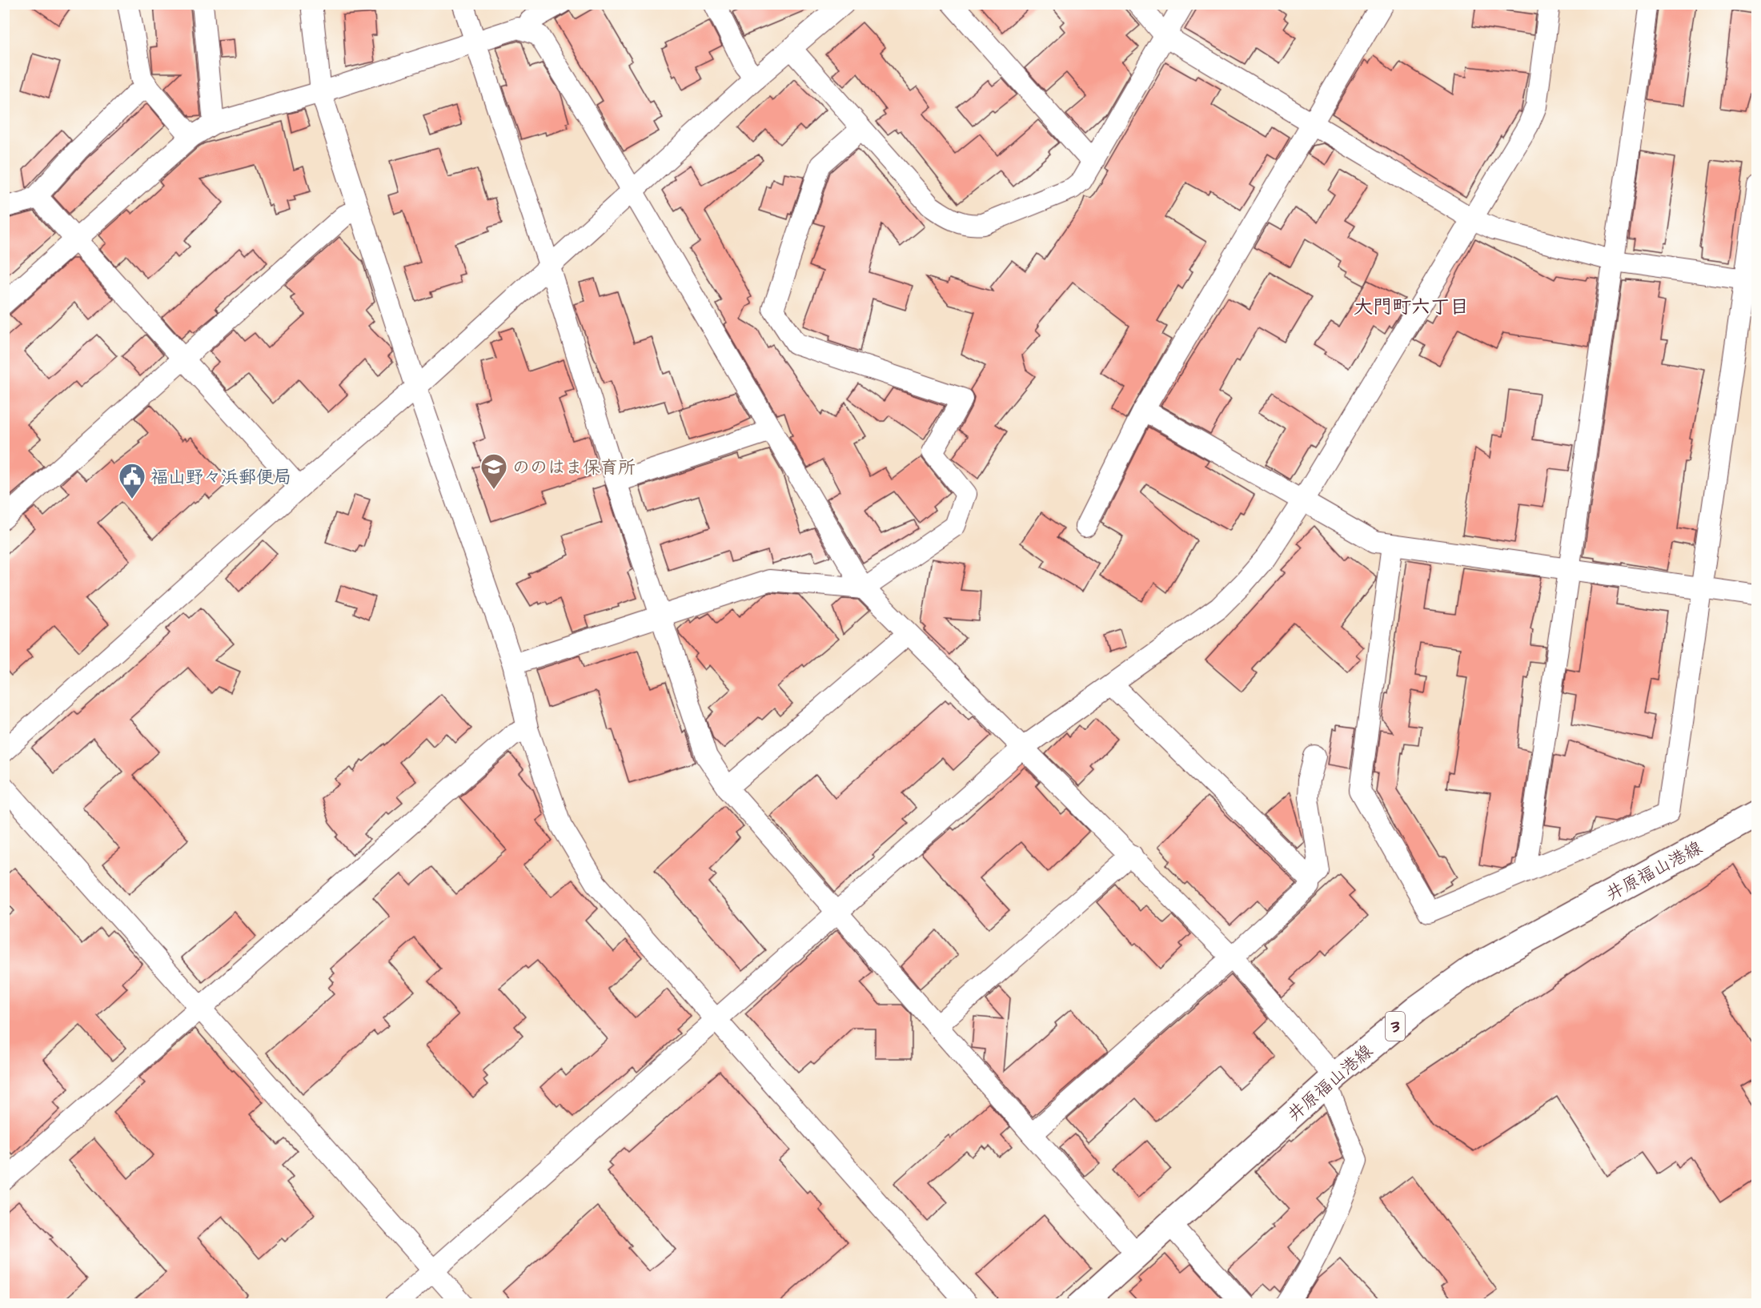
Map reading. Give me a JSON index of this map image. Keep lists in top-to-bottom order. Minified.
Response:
{"streets":{"main road":["井原福山港線","3"]},"districts":["大門町六丁目"],"places":{"school or university":["ののはま保育所"],"public building":["福山野々浜郵便局"]}}
